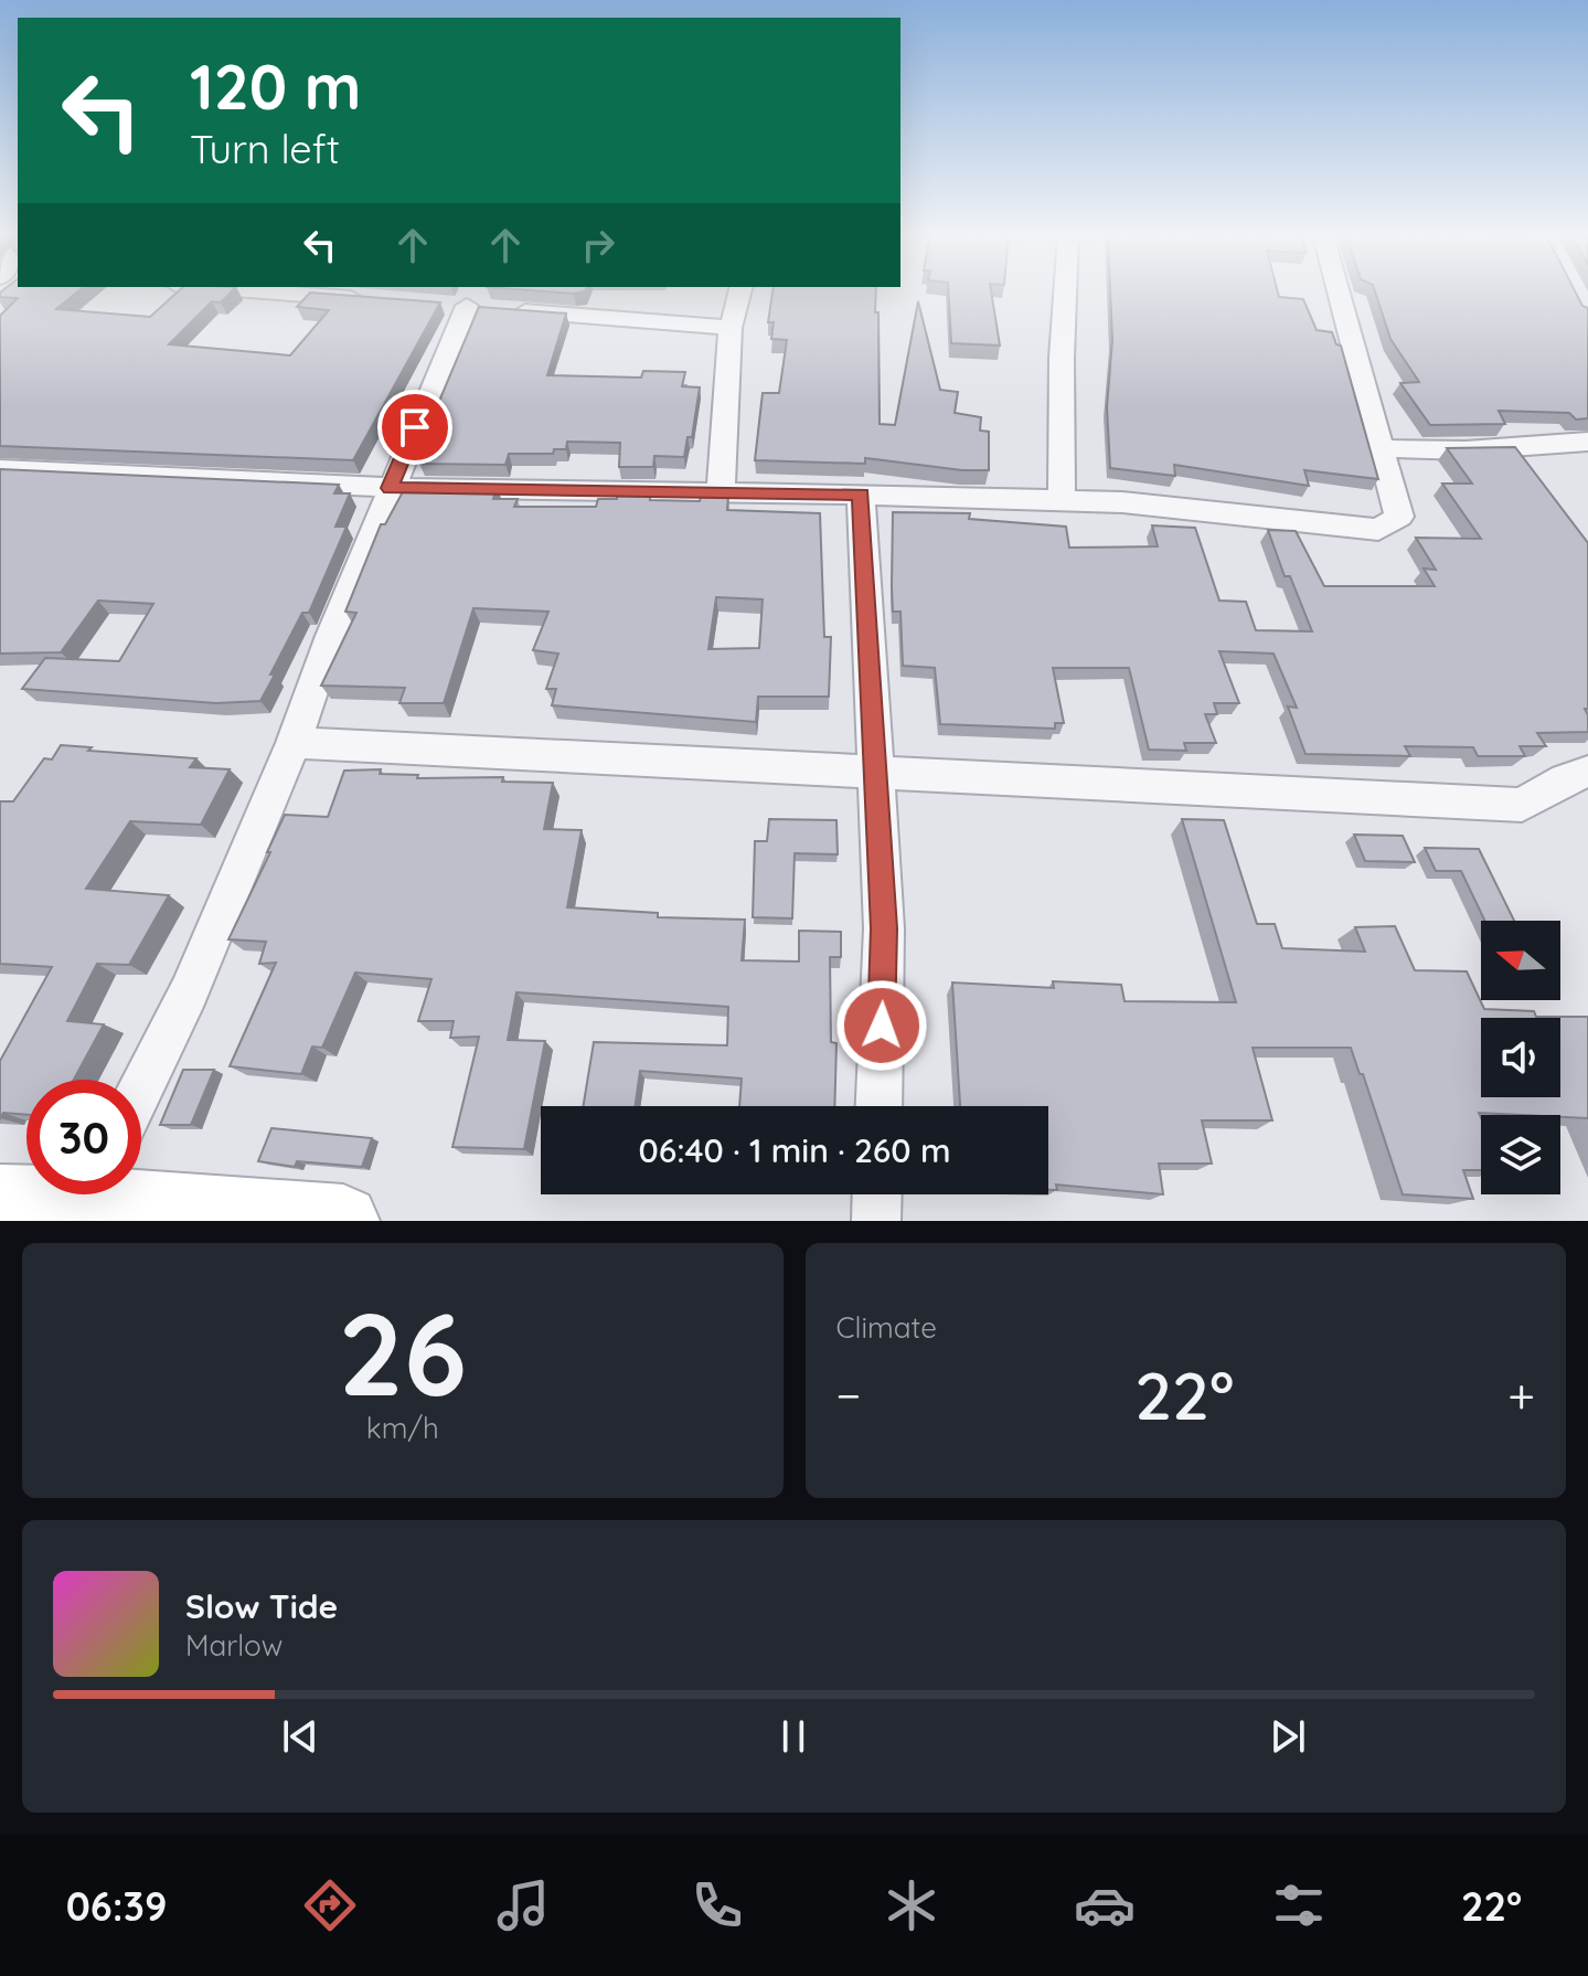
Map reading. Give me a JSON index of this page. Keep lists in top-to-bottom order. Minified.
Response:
{"north":"left","page":{"turn":["120 m","Turn left"],"limit":"30","trip":"06:40 · 1 min · 260 m","tile":[["26","km/h"],"Climate"],"heat":["−","22°","+"],"song":["Slow Tide","Marlow"],"tabs":["06:39","22°"]}}
